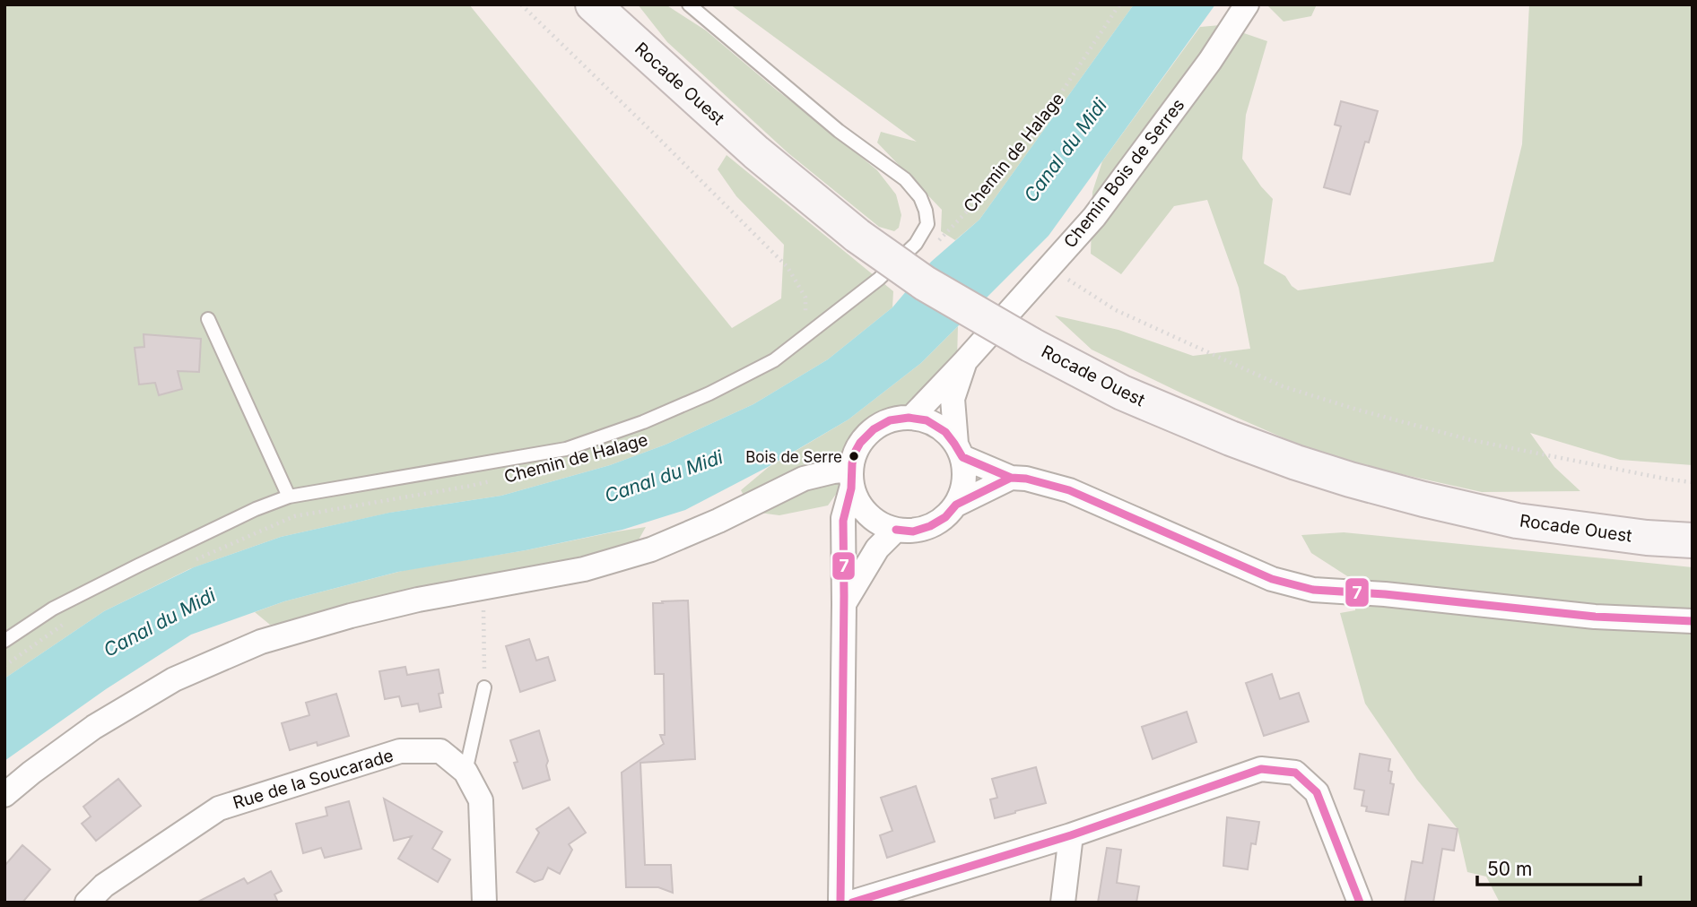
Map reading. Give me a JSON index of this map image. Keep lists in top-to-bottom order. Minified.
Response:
{"streets":{"main road":["Rocade Ouest"],"street":["Chemin Bois de Serres","Rue de la Soucarade"],"path":["Chemin de Halage"]},"water":["Canal du Midi"],"places":["Bois de Serre"],"lines":["transit line 7"],"scale_bar":"50 m"}
